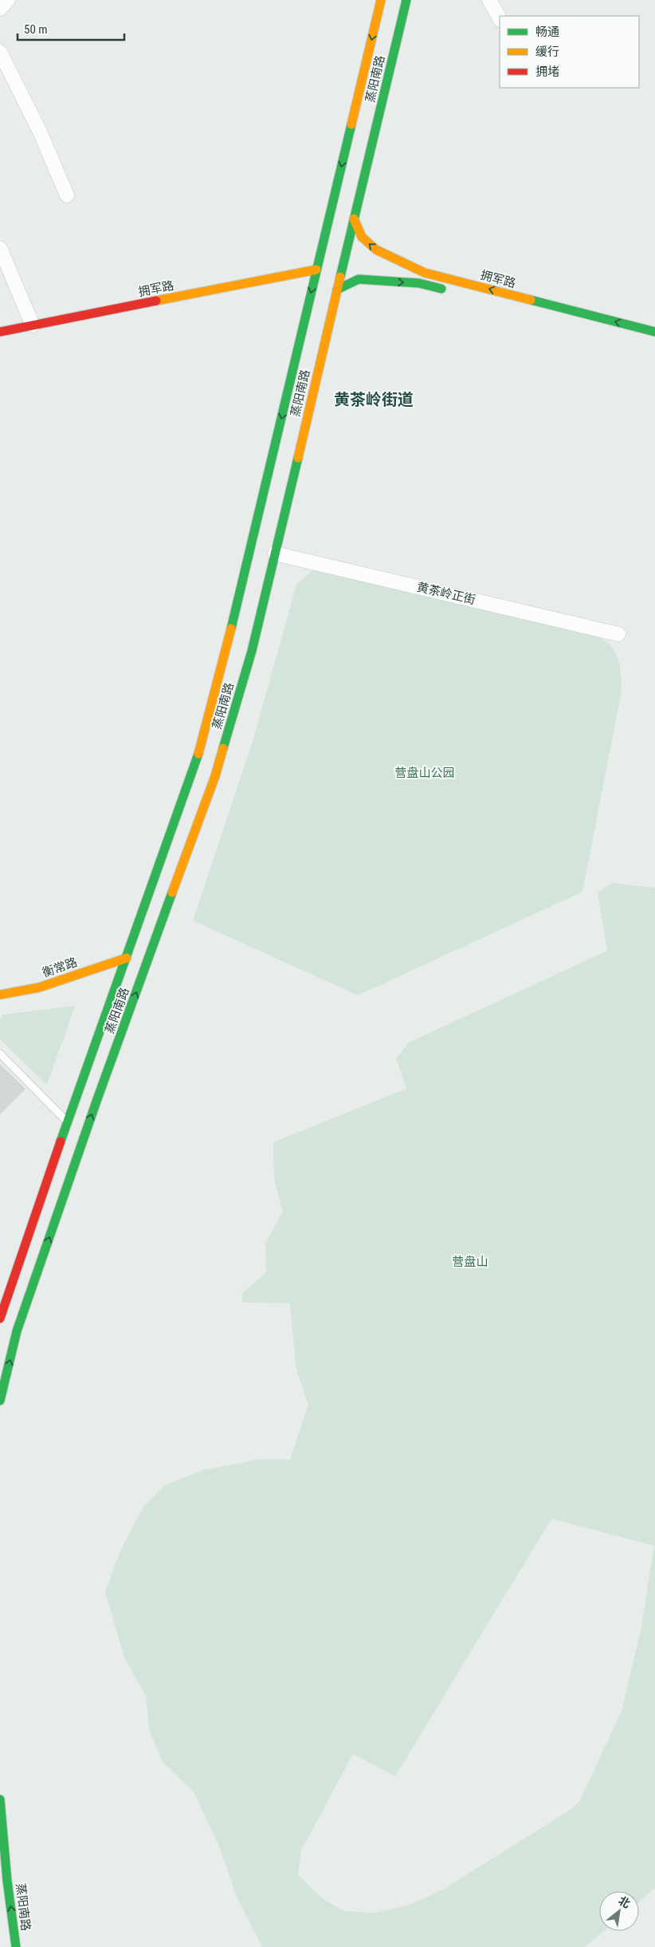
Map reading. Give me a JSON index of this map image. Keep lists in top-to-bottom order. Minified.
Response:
{"streets":{"main road":["蒸阳南路","拥军路","衡常路"],"street":["黄茶岭正街"]},"crossings":[["蒸阳南路","拥军路"],["蒸阳南路","黄茶岭正街"],["蒸阳南路","衡常路"]],"districts":["黄茶岭街道"],"parks":["营盘山公园","营盘山"],"legend":["畅通","缓行","拥堵"],"scale_bar":"50 m","north":"top right"}
